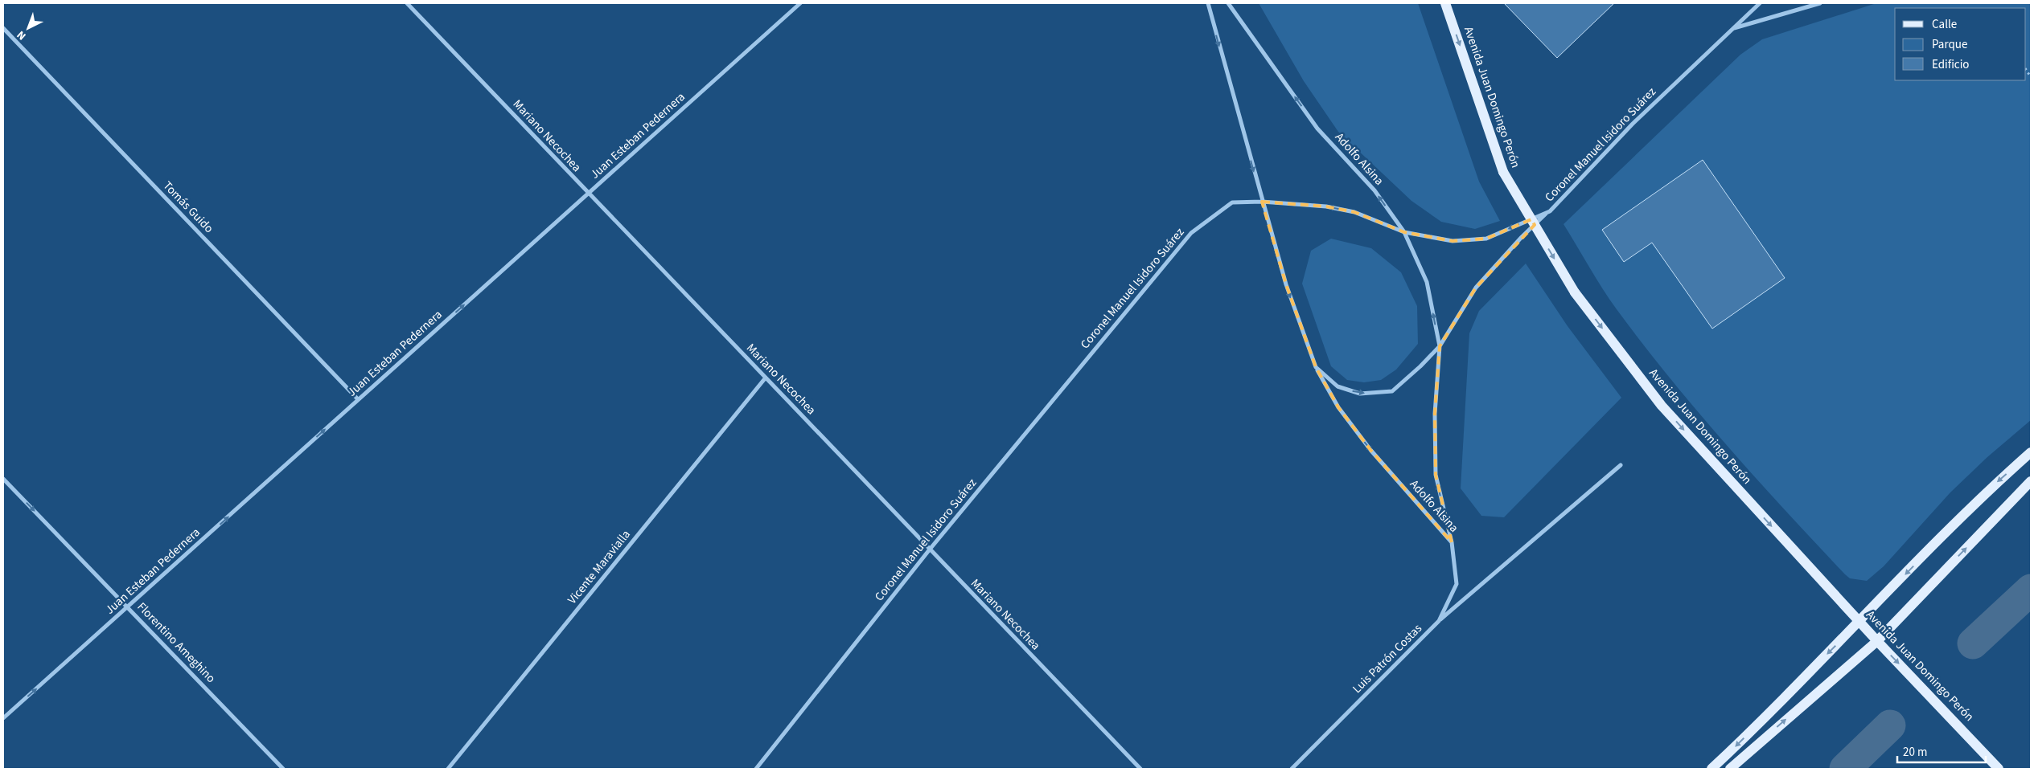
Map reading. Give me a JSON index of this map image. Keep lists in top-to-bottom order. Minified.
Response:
{"streets":{"main road":["Avenida Juan Domingo Perón"],"street":["Mariano Necochea","Juan Esteban Pedernera","Coronel Manuel Isidoro Suárez","Adolfo Alsina","Tomás Guido","Vicente Maravialla","Florentino Ameghino","Luis Patrón Costas"]},"crossings":[["Mariano Necochea","Juan Esteban Pedernera"],["Mariano Necochea","Coronel Manuel Isidoro Suárez"],["Mariano Necochea","Vicente Maravialla"],["Juan Esteban Pedernera","Tomás Guido"],["Juan Esteban Pedernera","Florentino Ameghino"],["Coronel Manuel Isidoro Suárez","Adolfo Alsina"],["Adolfo Alsina","Luis Patrón Costas"]],"one_way":["Avenida Juan Domingo Perón","Juan Esteban Pedernera","Florentino Ameghino"],"legend":["Calle","Parque","Edificio"],"scale_bar":"20 m","north":"bottom left"}
